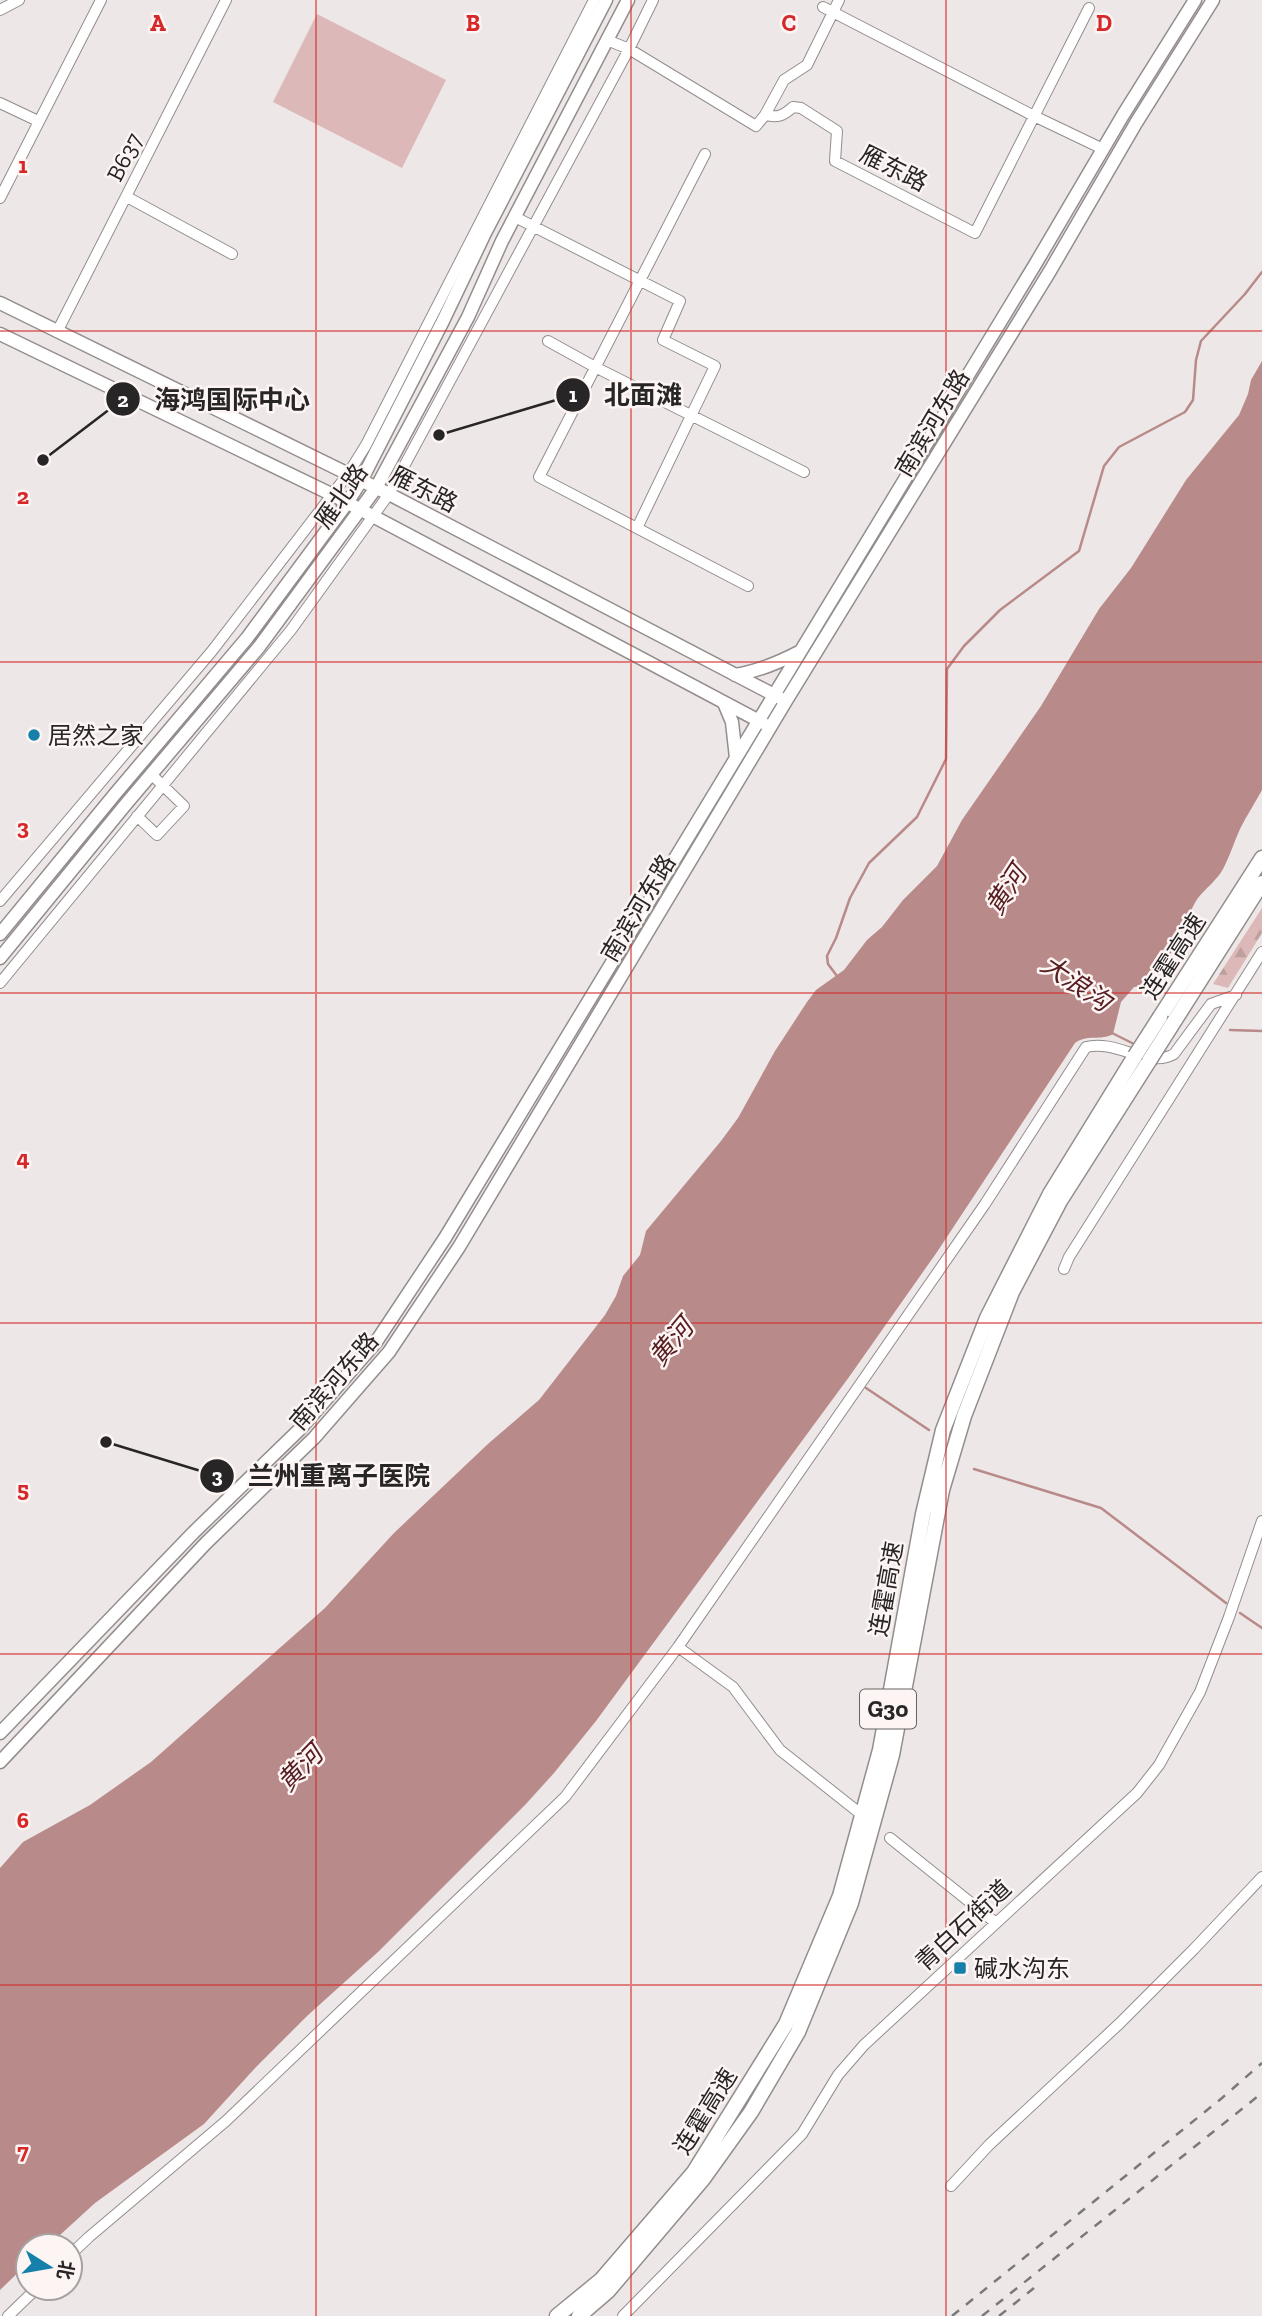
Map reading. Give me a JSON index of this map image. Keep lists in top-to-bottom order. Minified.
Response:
{"streets":{"highway":["连霍高速","G30"],"main road":["雁东路","南滨河东路","雁北路"],"street":["B637","青白石街道"]},"crossings":[["B637","雁东路"],["雁东路","南滨河东路"],["雁东路","雁北路"]],"water":["黄河","大浪沟"],"places":{"other":["北面滩","海鸿国际中心","居然之家","兰州重离子医院"],"transit":["碱水沟东"]},"north":"right","grid":{"columns":["A","B","C","D"],"rows":["1","2","3","4","5","6","7"]}}
